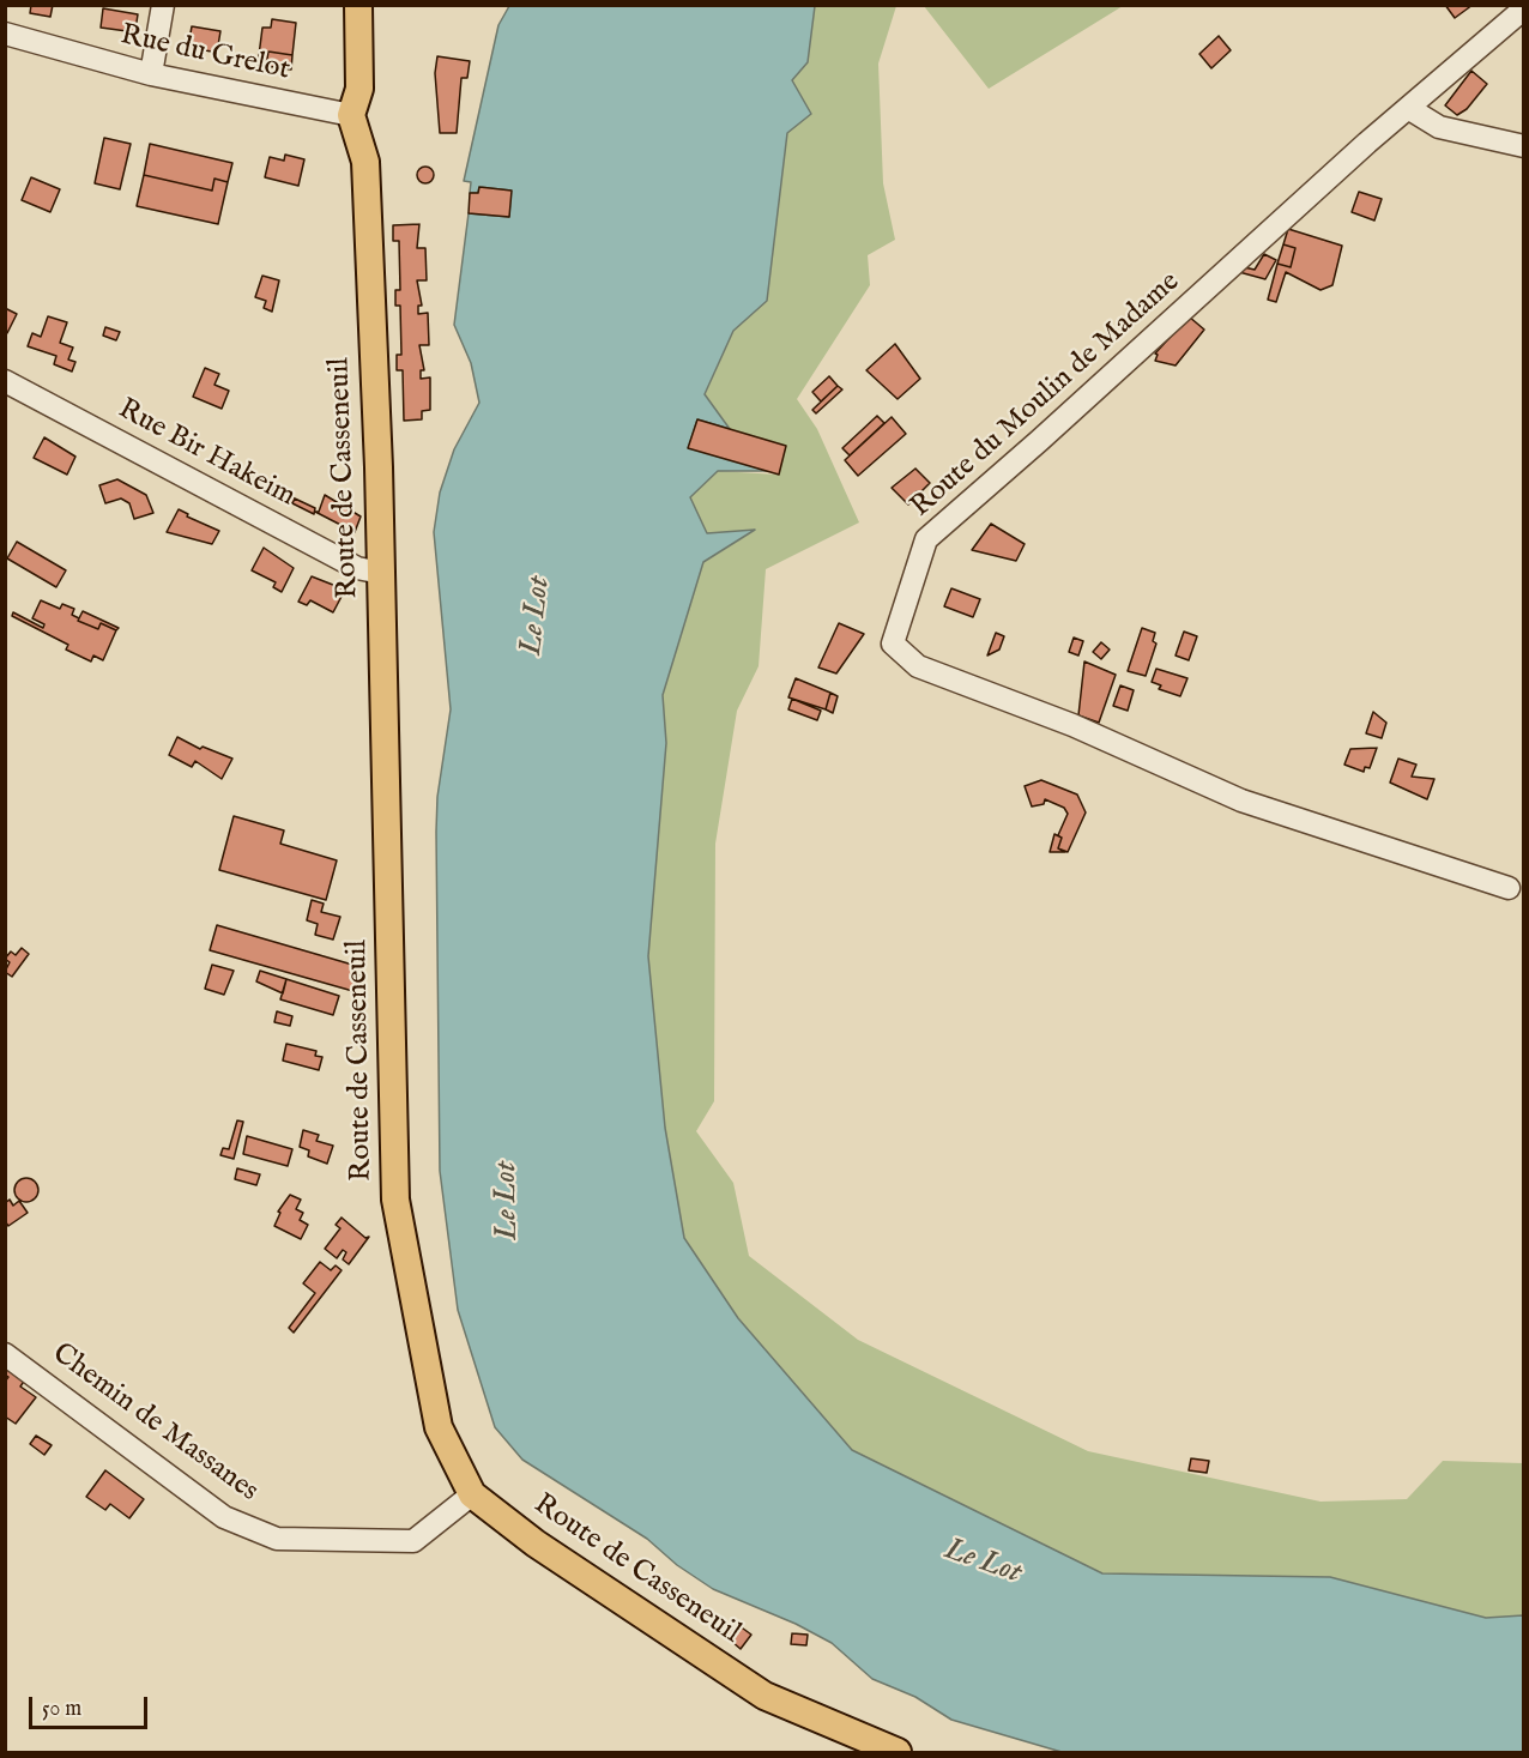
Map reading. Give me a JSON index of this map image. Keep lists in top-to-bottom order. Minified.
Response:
{"streets":{"main road":["Route de Casseneuil"],"street":["Rue du Grelot","Route du Moulin de Madame","Rue Bir Hakeim","Chemin de Massanes"]},"crossings":[["Rue du Grelot","Route de Casseneuil"],["Rue Bir Hakeim","Route de Casseneuil"],["Route de Casseneuil","Chemin de Massanes"]],"water":["Le Lot"],"scale_bar":"50 m"}
